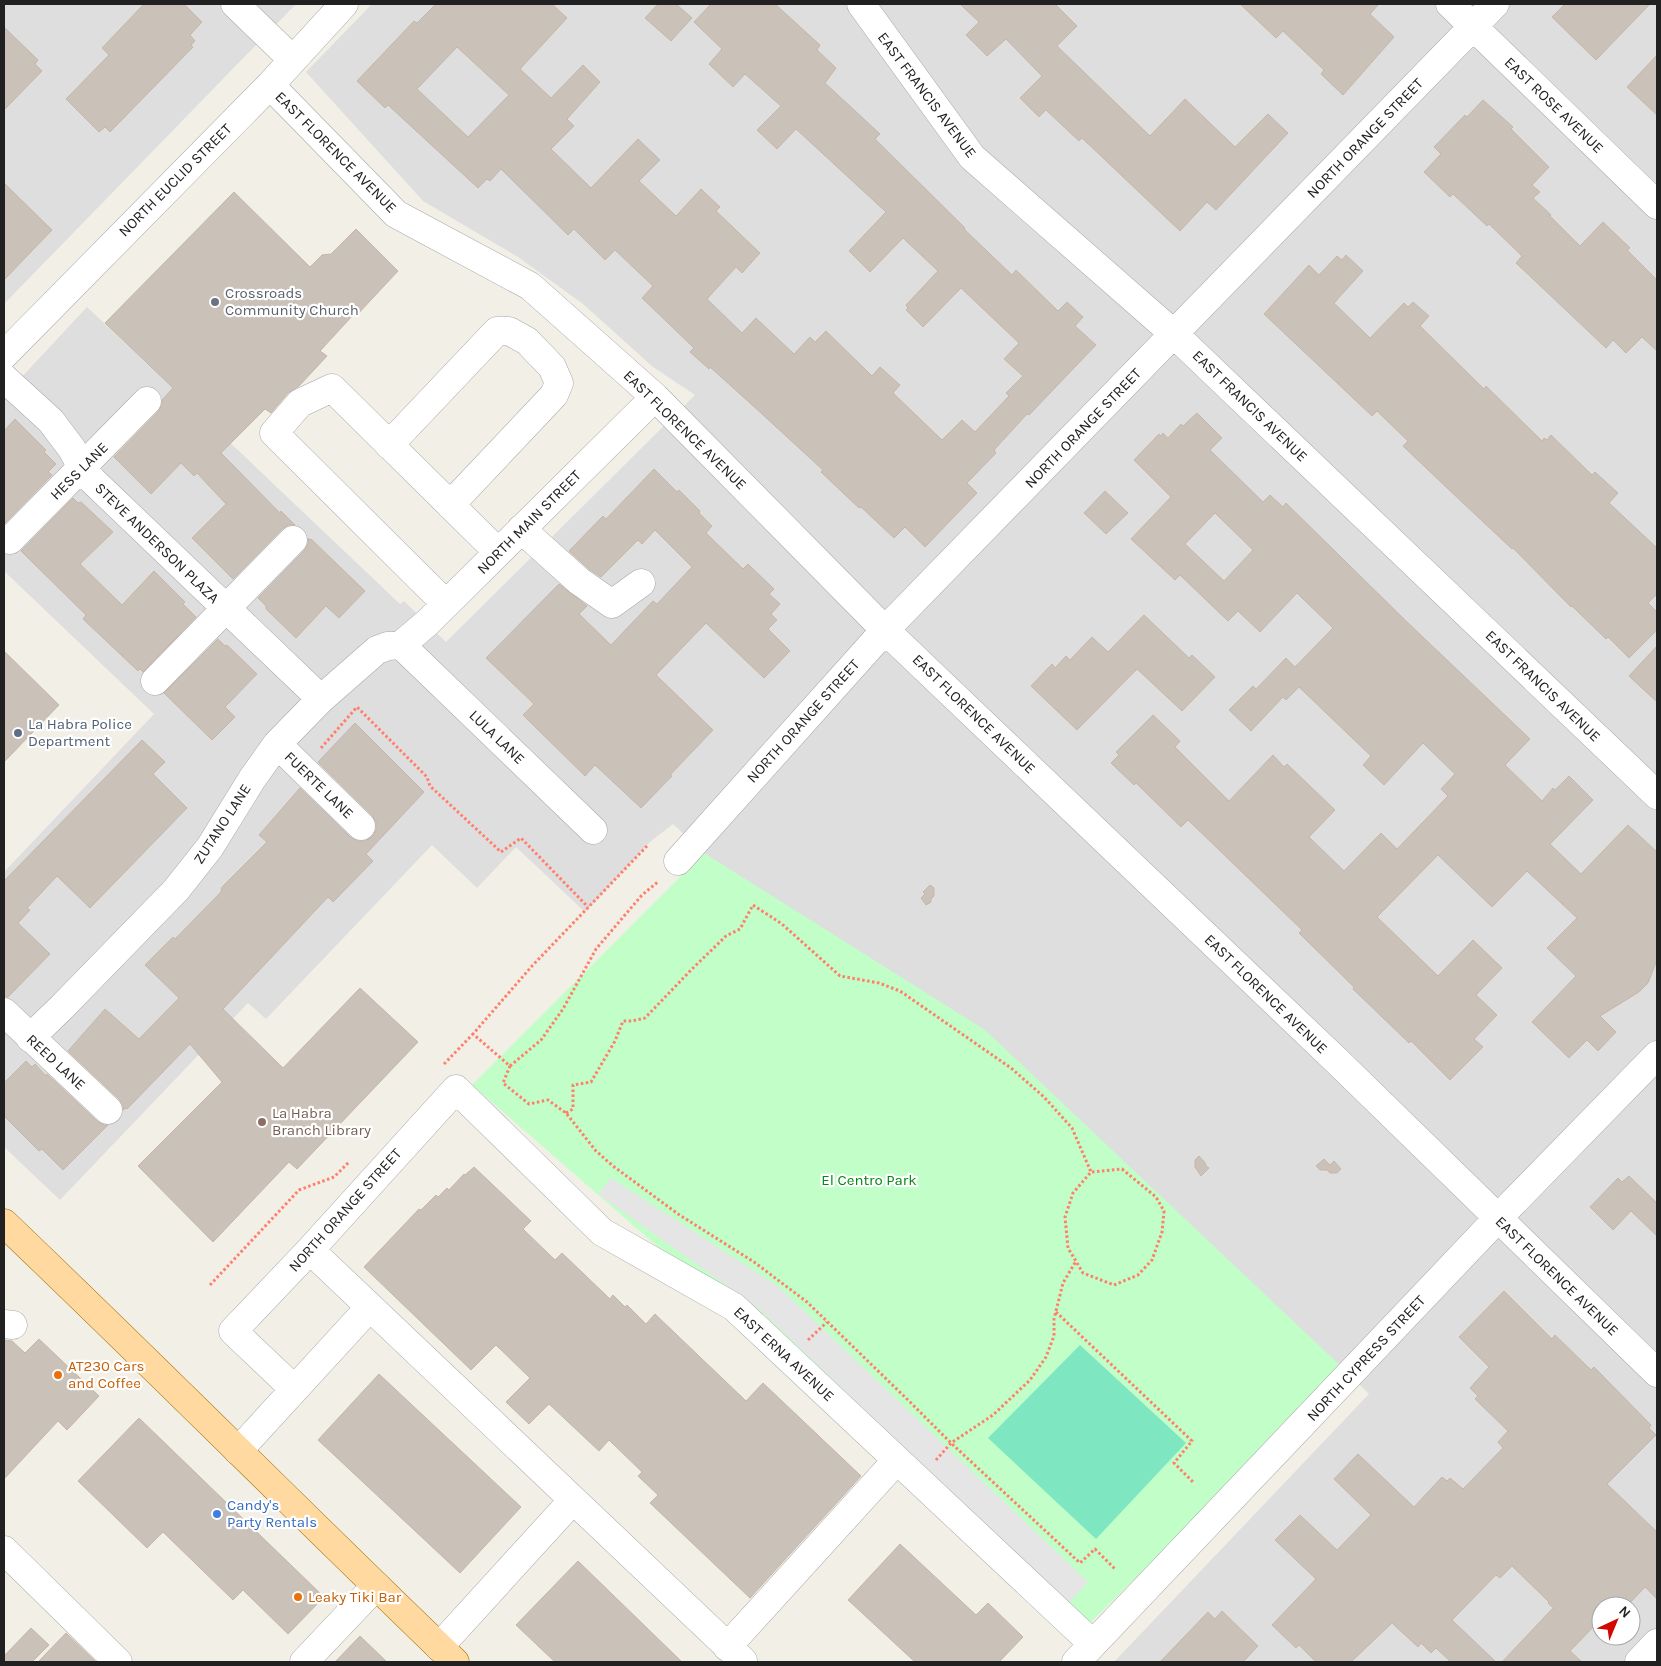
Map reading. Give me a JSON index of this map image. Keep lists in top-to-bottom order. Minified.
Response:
{"streets":{"street":["EAST FRANCIS AVENUE","EAST ROSE AVENUE","NORTH ORANGE STREET","EAST FLORENCE AVENUE","NORTH EUCLID STREET","HESS LANE","NORTH MAIN STREET","STEVE ANDERSON PLAZA","LULA LANE","FUERTE LANE","ZUTANO LANE","REED LANE","EAST ERNA AVENUE","NORTH CYPRESS STREET"]},"crossings":[["EAST FRANCIS AVENUE","NORTH ORANGE STREET"],["EAST ROSE AVENUE","NORTH ORANGE STREET"],["NORTH ORANGE STREET","EAST FLORENCE AVENUE"],["NORTH ORANGE STREET","EAST ERNA AVENUE"],["EAST FLORENCE AVENUE","NORTH EUCLID STREET"],["EAST FLORENCE AVENUE","NORTH MAIN STREET"],["EAST FLORENCE AVENUE","NORTH CYPRESS STREET"],["HESS LANE","STEVE ANDERSON PLAZA"],["NORTH MAIN STREET","LULA LANE"],["NORTH MAIN STREET","ZUTANO LANE"],["STEVE ANDERSON PLAZA","ZUTANO LANE"],["LULA LANE","ZUTANO LANE"],["FUERTE LANE","ZUTANO LANE"],["ZUTANO LANE","REED LANE"],["EAST ERNA AVENUE","NORTH CYPRESS STREET"]],"parks":["El Centro Park"],"places":["Crossroads Community Church","La Habra Police Department","La Habra Branch Library","AT230 Cars and Coffee","Candy's Party Rentals","Leaky Tiki Bar"],"north":"top right"}
